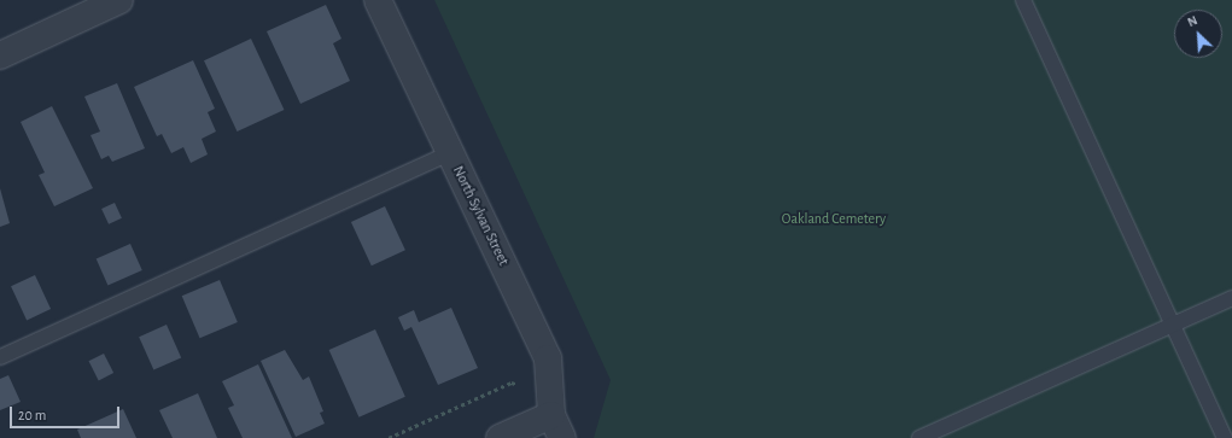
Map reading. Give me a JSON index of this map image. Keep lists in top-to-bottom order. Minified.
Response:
{"streets":{"street":["North Sylvan Street"]},"parks":["Oakland Cemetery"],"scale_bar":"20 m","north":"top left"}
